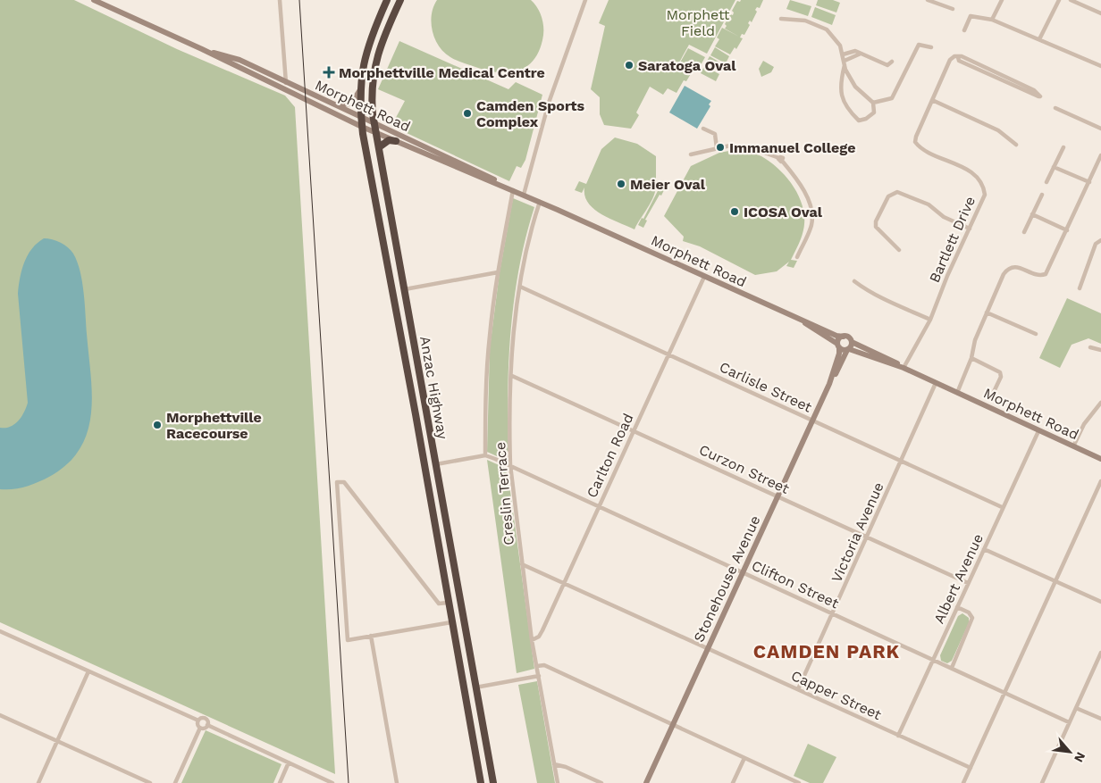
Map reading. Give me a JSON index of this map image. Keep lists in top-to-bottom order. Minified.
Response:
{"streets":{"highway":["Anzac Highway"],"street":["Morphett Road","Bartlett Drive","Carlisle Street","Carlton Road","Curzon Street","Creslin Terrace","Victoria Avenue","Stonehouse Avenue","Albert Avenue","Clifton Street","Capper Street"]},"crossings":[["Morphett Road","Bartlett Drive"],["Morphett Road","Anzac Highway"],["Morphett Road","Carlton Road"],["Morphett Road","Creslin Terrace"],["Morphett Road","Victoria Avenue"],["Morphett Road","Stonehouse Avenue"],["Morphett Road","Albert Avenue"],["Carlisle Street","Carlton Road"],["Carlisle Street","Creslin Terrace"],["Carlisle Street","Victoria Avenue"],["Carlisle Street","Stonehouse Avenue"],["Carlisle Street","Albert Avenue"],["Carlton Road","Curzon Street"],["Carlton Road","Creslin Terrace"],["Carlton Road","Clifton Street"],["Carlton Road","Capper Street"],["Curzon Street","Creslin Terrace"],["Curzon Street","Victoria Avenue"],["Curzon Street","Stonehouse Avenue"],["Curzon Street","Albert Avenue"],["Creslin Terrace","Clifton Street"],["Creslin Terrace","Capper Street"],["Victoria Avenue","Clifton Street"],["Victoria Avenue","Capper Street"],["Stonehouse Avenue","Clifton Street"],["Stonehouse Avenue","Capper Street"],["Albert Avenue","Clifton Street"],["Albert Avenue","Capper Street"]],"districts":["CAMDEN PARK"],"parks":["Morphett Field"],"places":{"other":["Saratoga Oval","Camden Sports Complex","Immanuel College","Meier Oval","ICOSA Oval","Morphettville Racecourse"],"health":["Morphettville Medical Centre"]},"north":"bottom right"}
